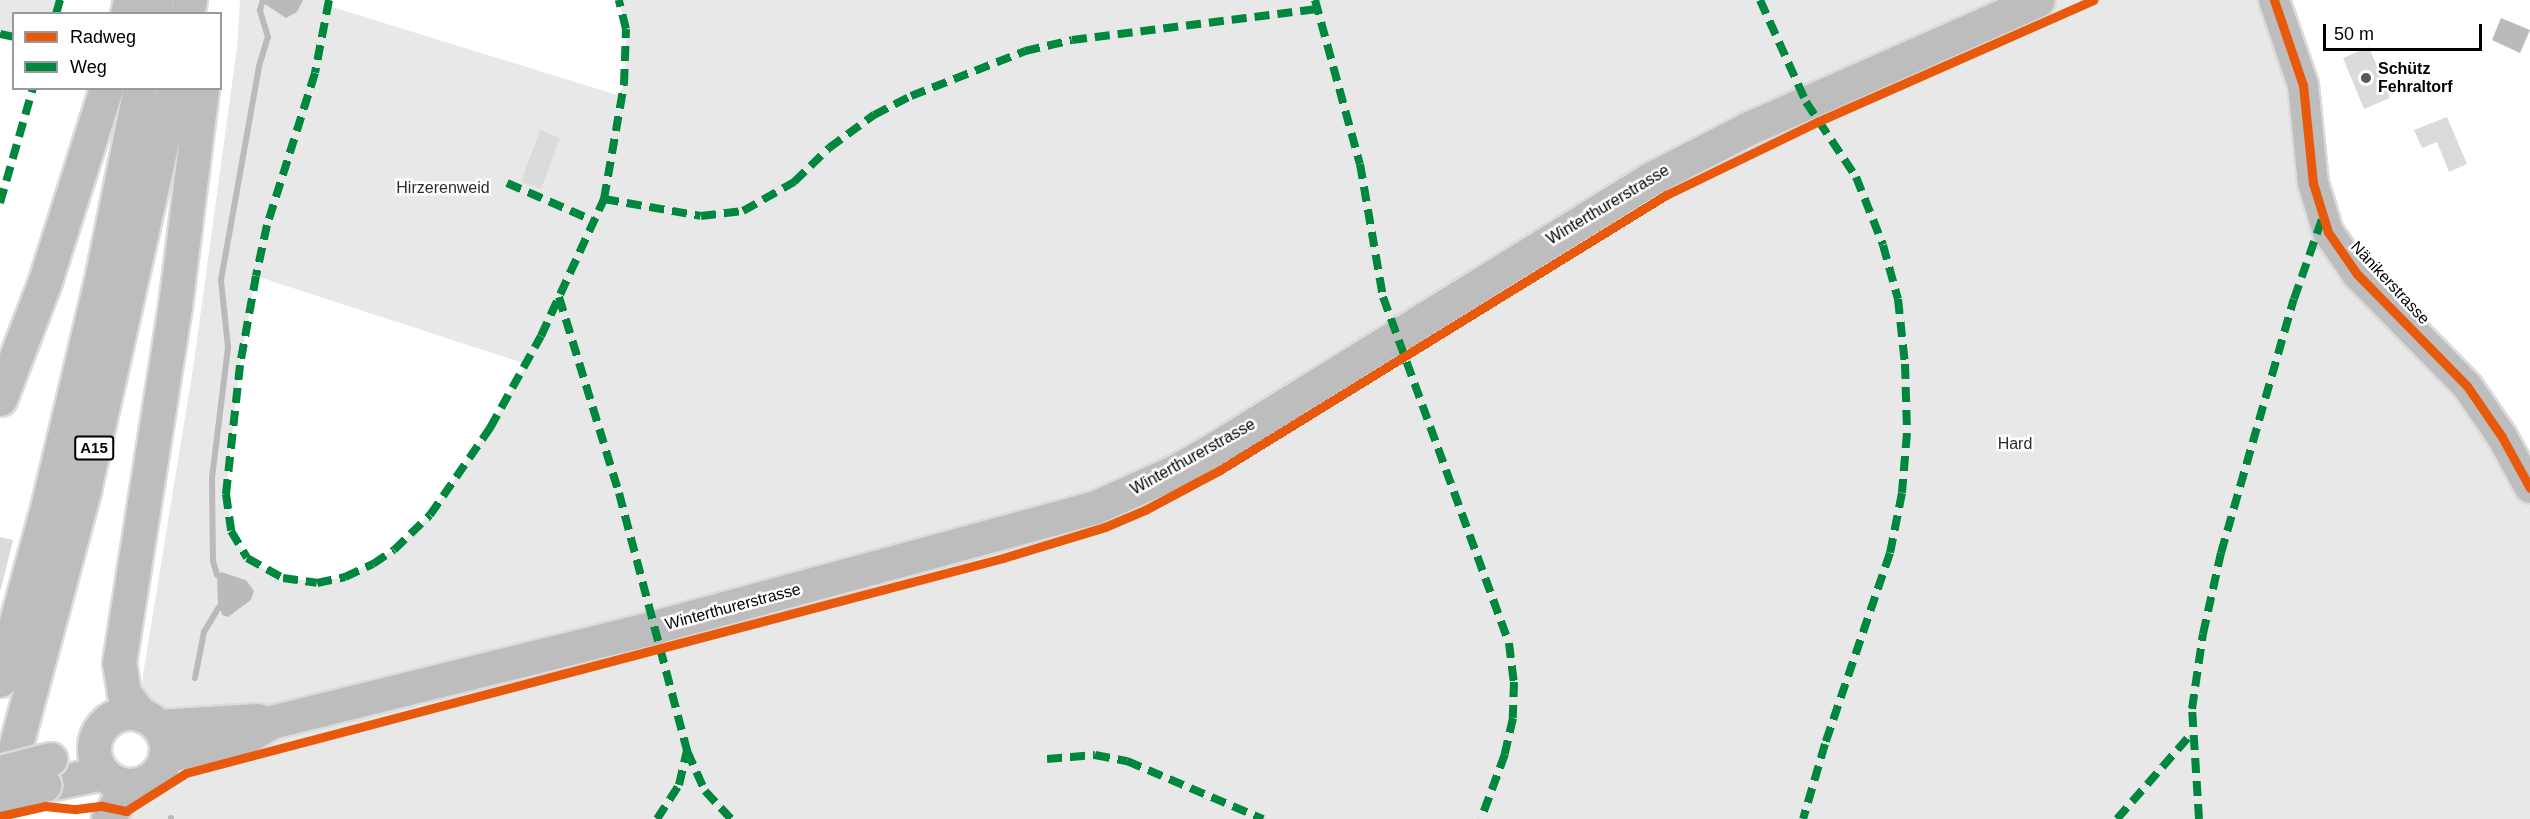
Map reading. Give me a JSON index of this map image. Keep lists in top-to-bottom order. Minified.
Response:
{"streets":{"main road":["Winterthurerstrasse","A15"],"street":["Nänikerstrasse"]},"parks":["Hirzerenweid","Hard"],"places":["Schütz Fehraltorf"],"legend":["Radweg","Weg"],"scale_bar":"50 m"}
